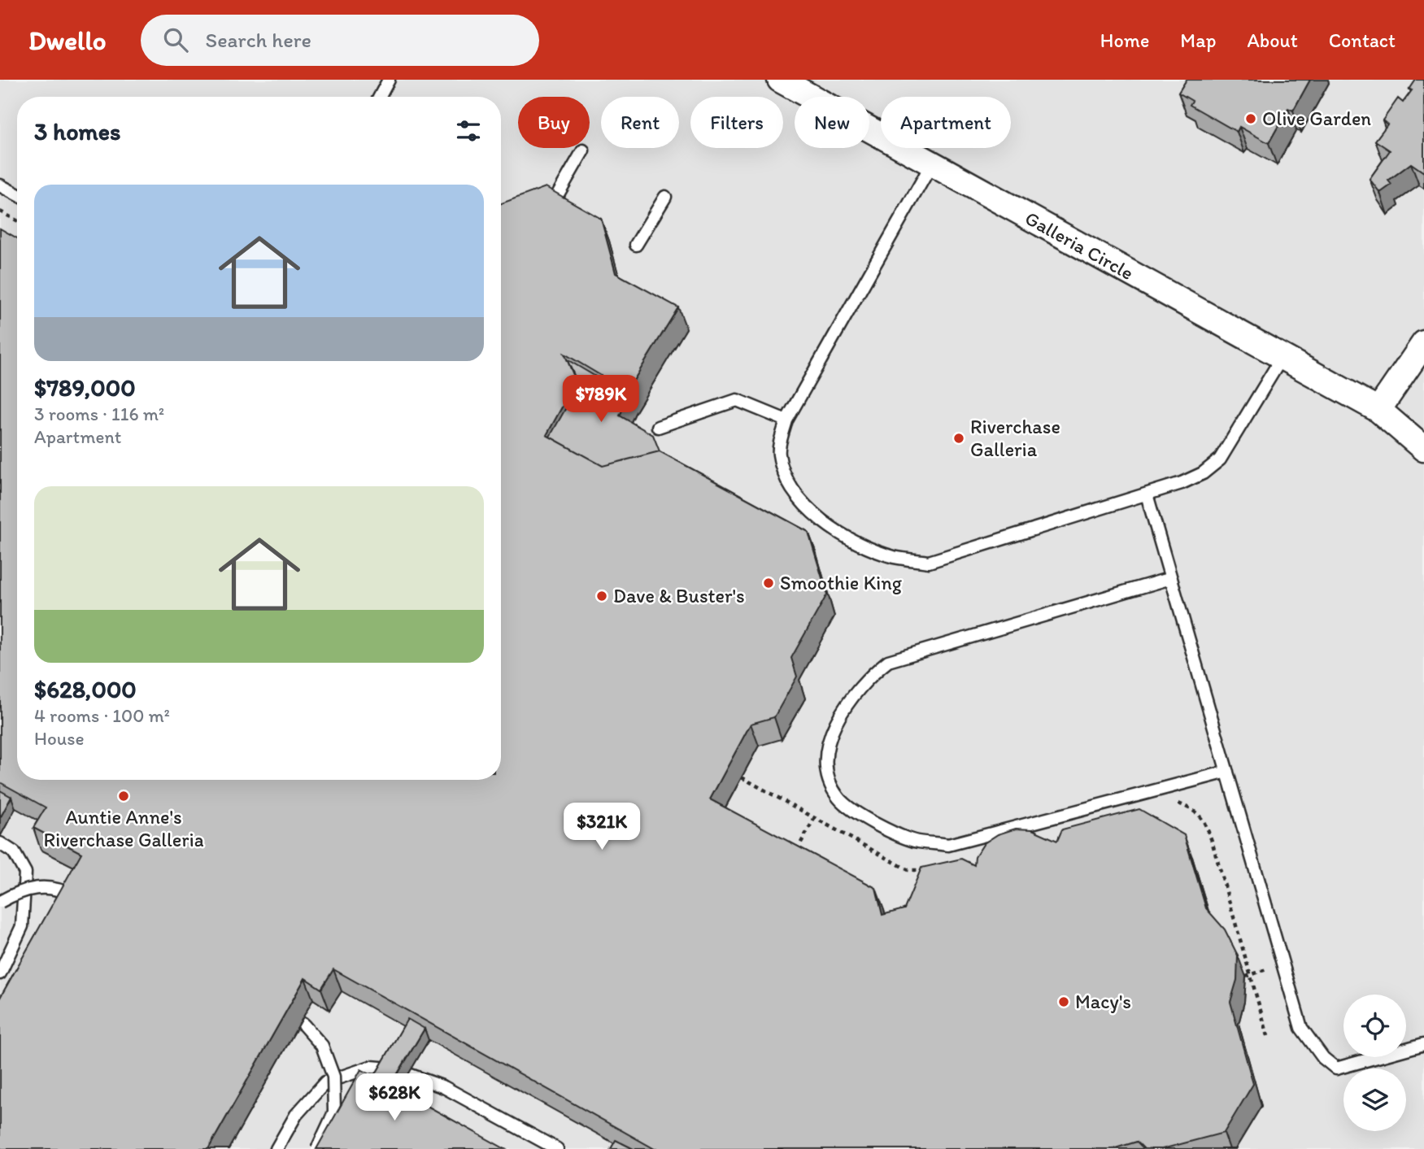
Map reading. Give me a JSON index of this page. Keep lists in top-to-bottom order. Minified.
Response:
{"streets":{"street":["Galleria Circle"]},"places":["Olive Garden","Riverchase Galleria","Smoothie King","Dave & Buster's","Auntie Anne's Riverchase Galleria","Macy's"],"page":{"header":"Dwello","search":"Search here","nav":["Home","Map","About","Contact"],"chip":["Buy","Rent","Filters","New","Apartment"],"heading":"3 homes","list":[{"name":"$789,000","note":"3 rooms · 116 m² · Apartment"},{"name":"$628,000","note":"4 rooms · 100 m² · House"}],"price":["$789K","$321K","$628K"]}}
